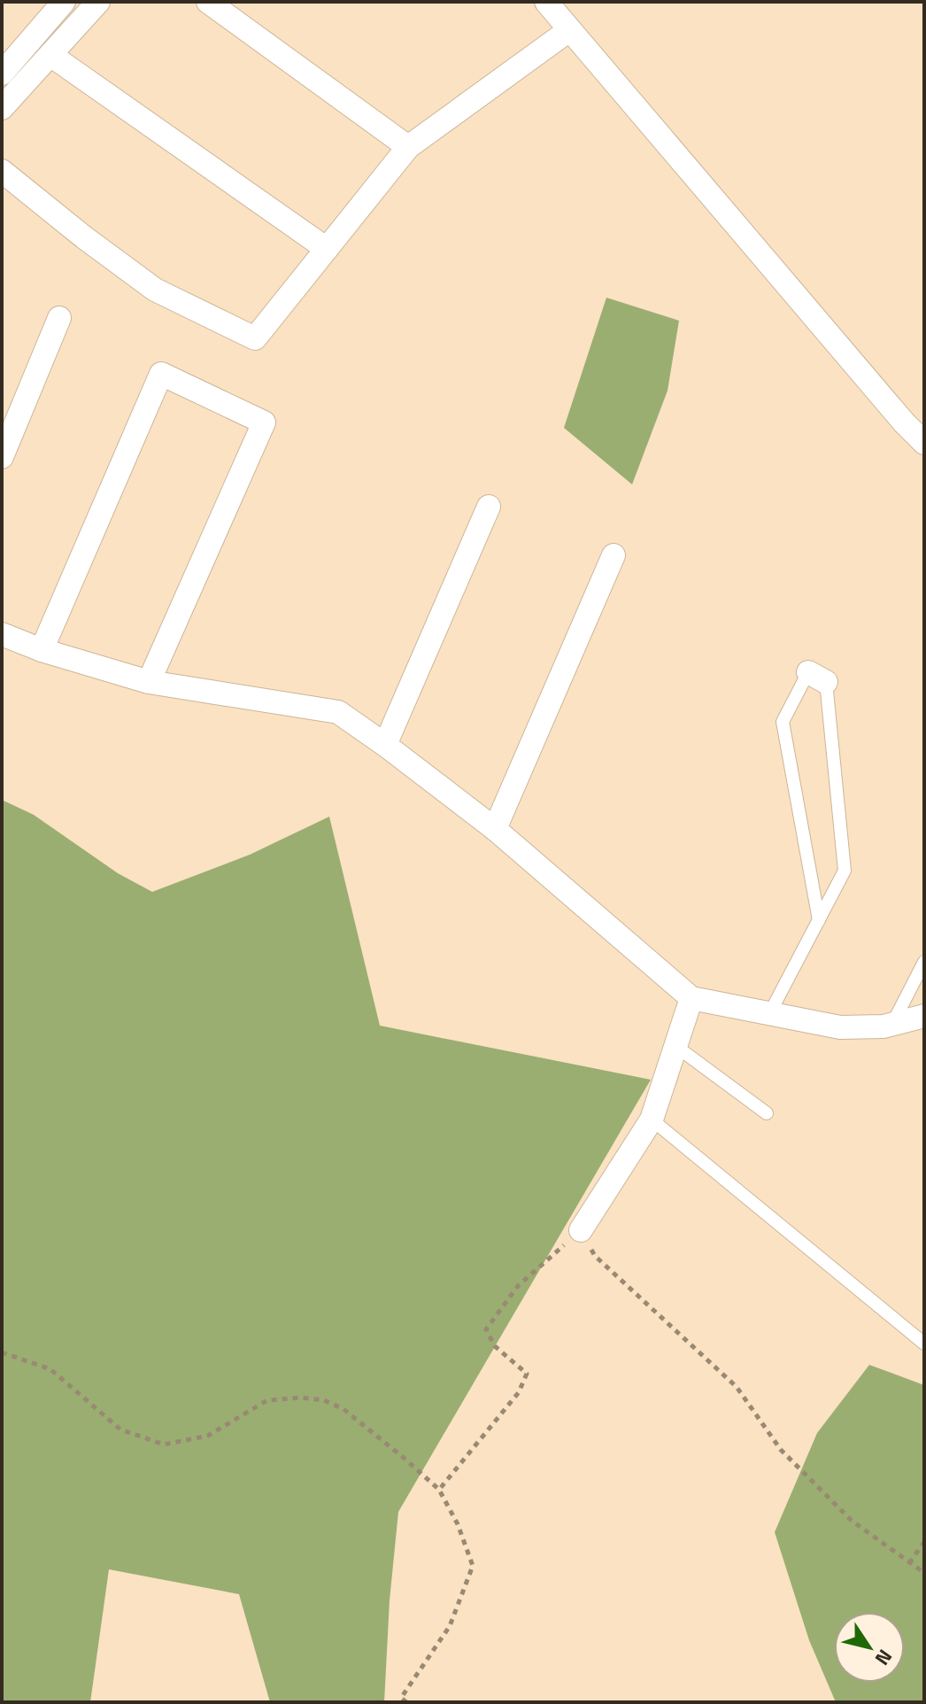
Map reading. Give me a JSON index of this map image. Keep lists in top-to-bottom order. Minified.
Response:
{"north":"bottom right"}
